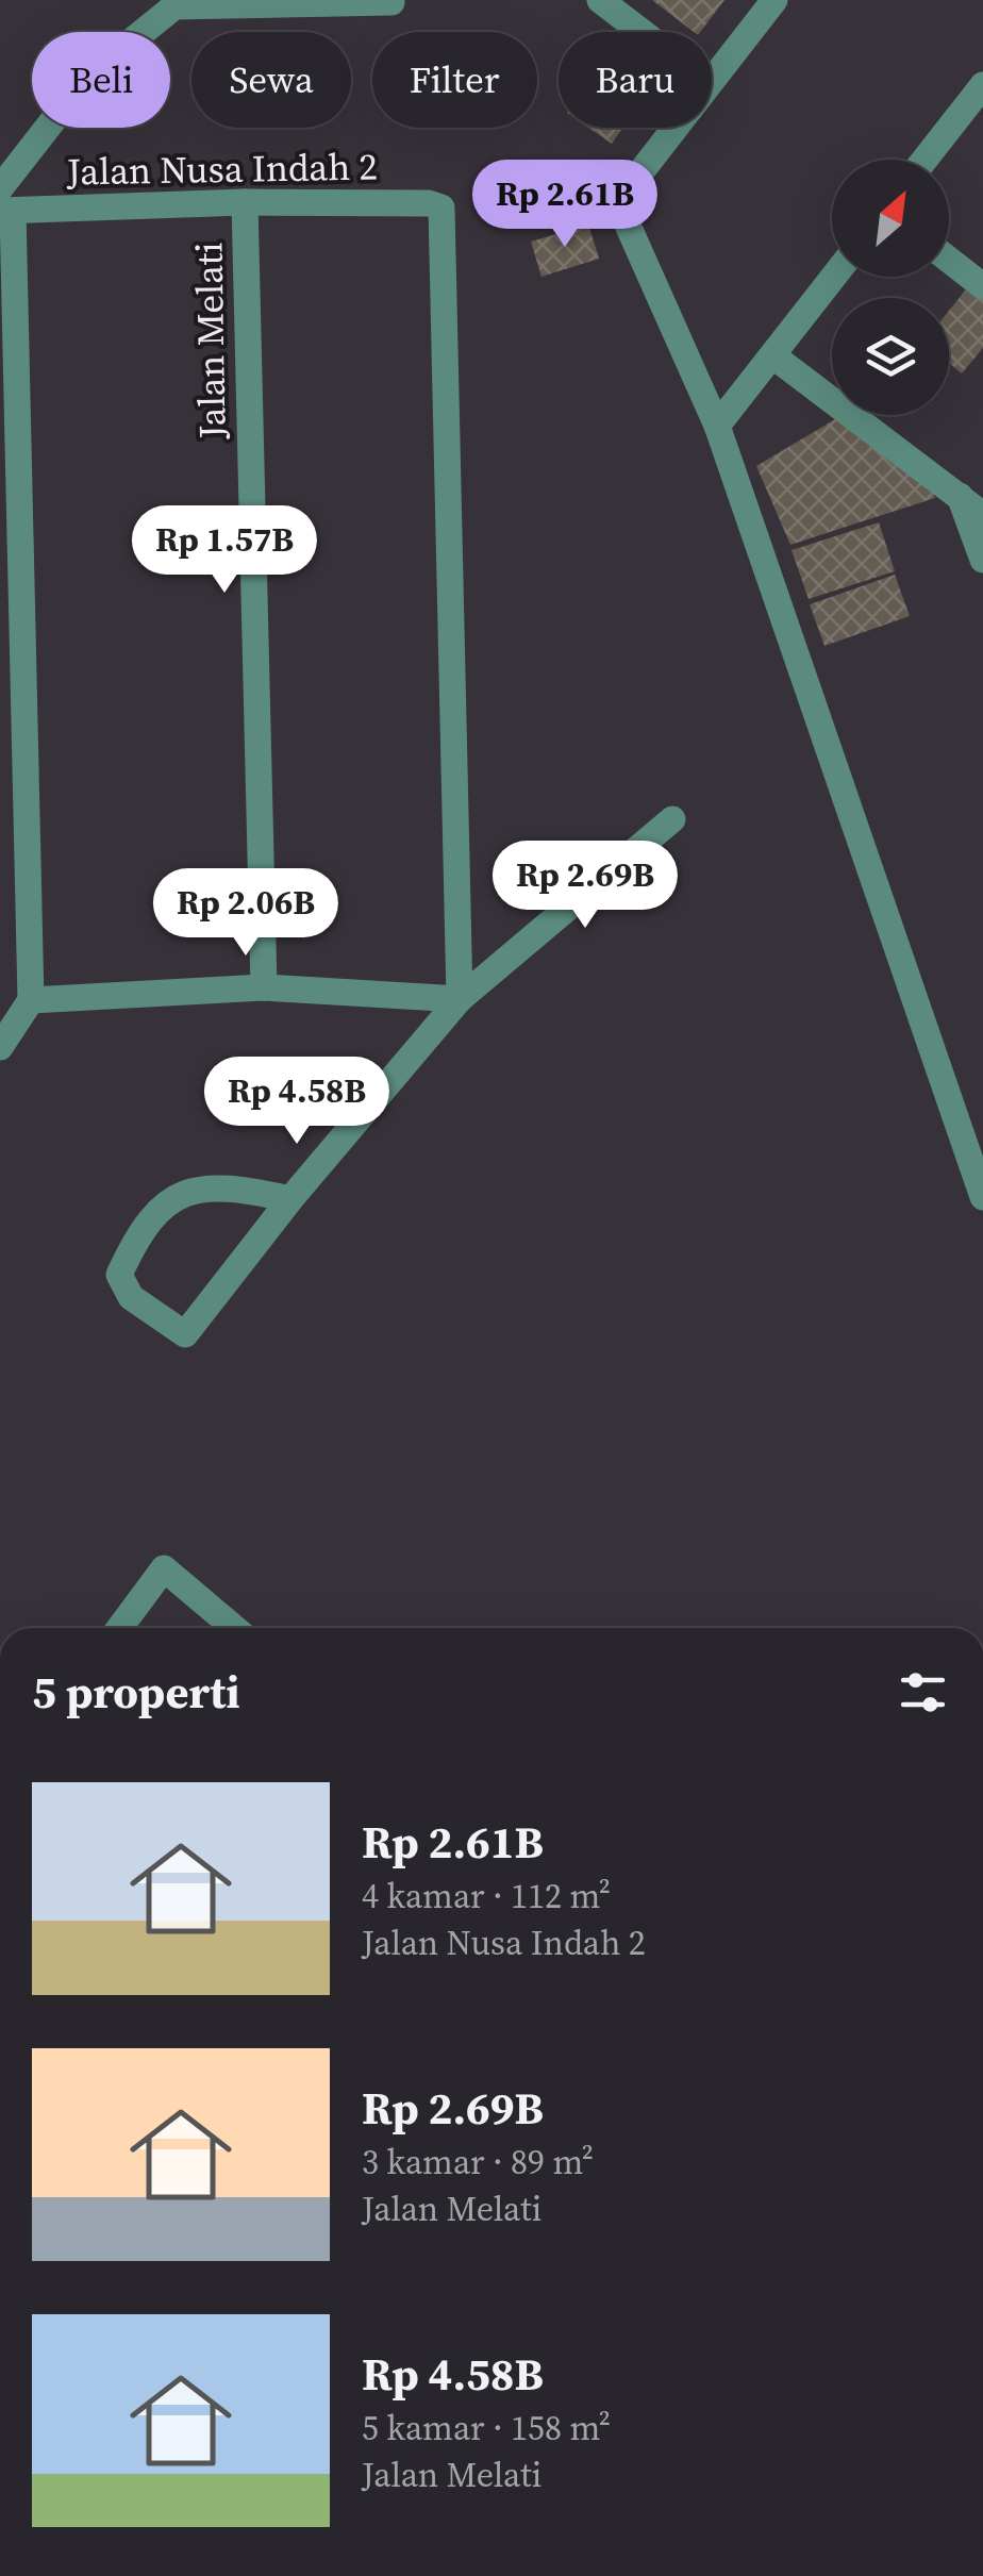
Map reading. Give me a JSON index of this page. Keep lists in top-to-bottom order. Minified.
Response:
{"streets":{"street":["Jalan Nusa Indah 2","Jalan Melati"]},"crossings":[["Jalan Nusa Indah 2","Jalan Melati"]],"north":"top right","page":{"chip":["Beli","Sewa","Filter","Baru"],"price":["Rp 2.61B","Rp 1.57B","Rp 2.69B","Rp 2.06B","Rp 4.58B"],"heading":"5 properti","list":[{"name":"Rp 2.61B","note":"4 kamar · 112 m² · Jalan Nusa Indah 2"},{"name":"Rp 2.69B","note":"3 kamar · 89 m² · Jalan Melati"},{"name":"Rp 4.58B","note":"5 kamar · 158 m² · Jalan Melati"}]}}
